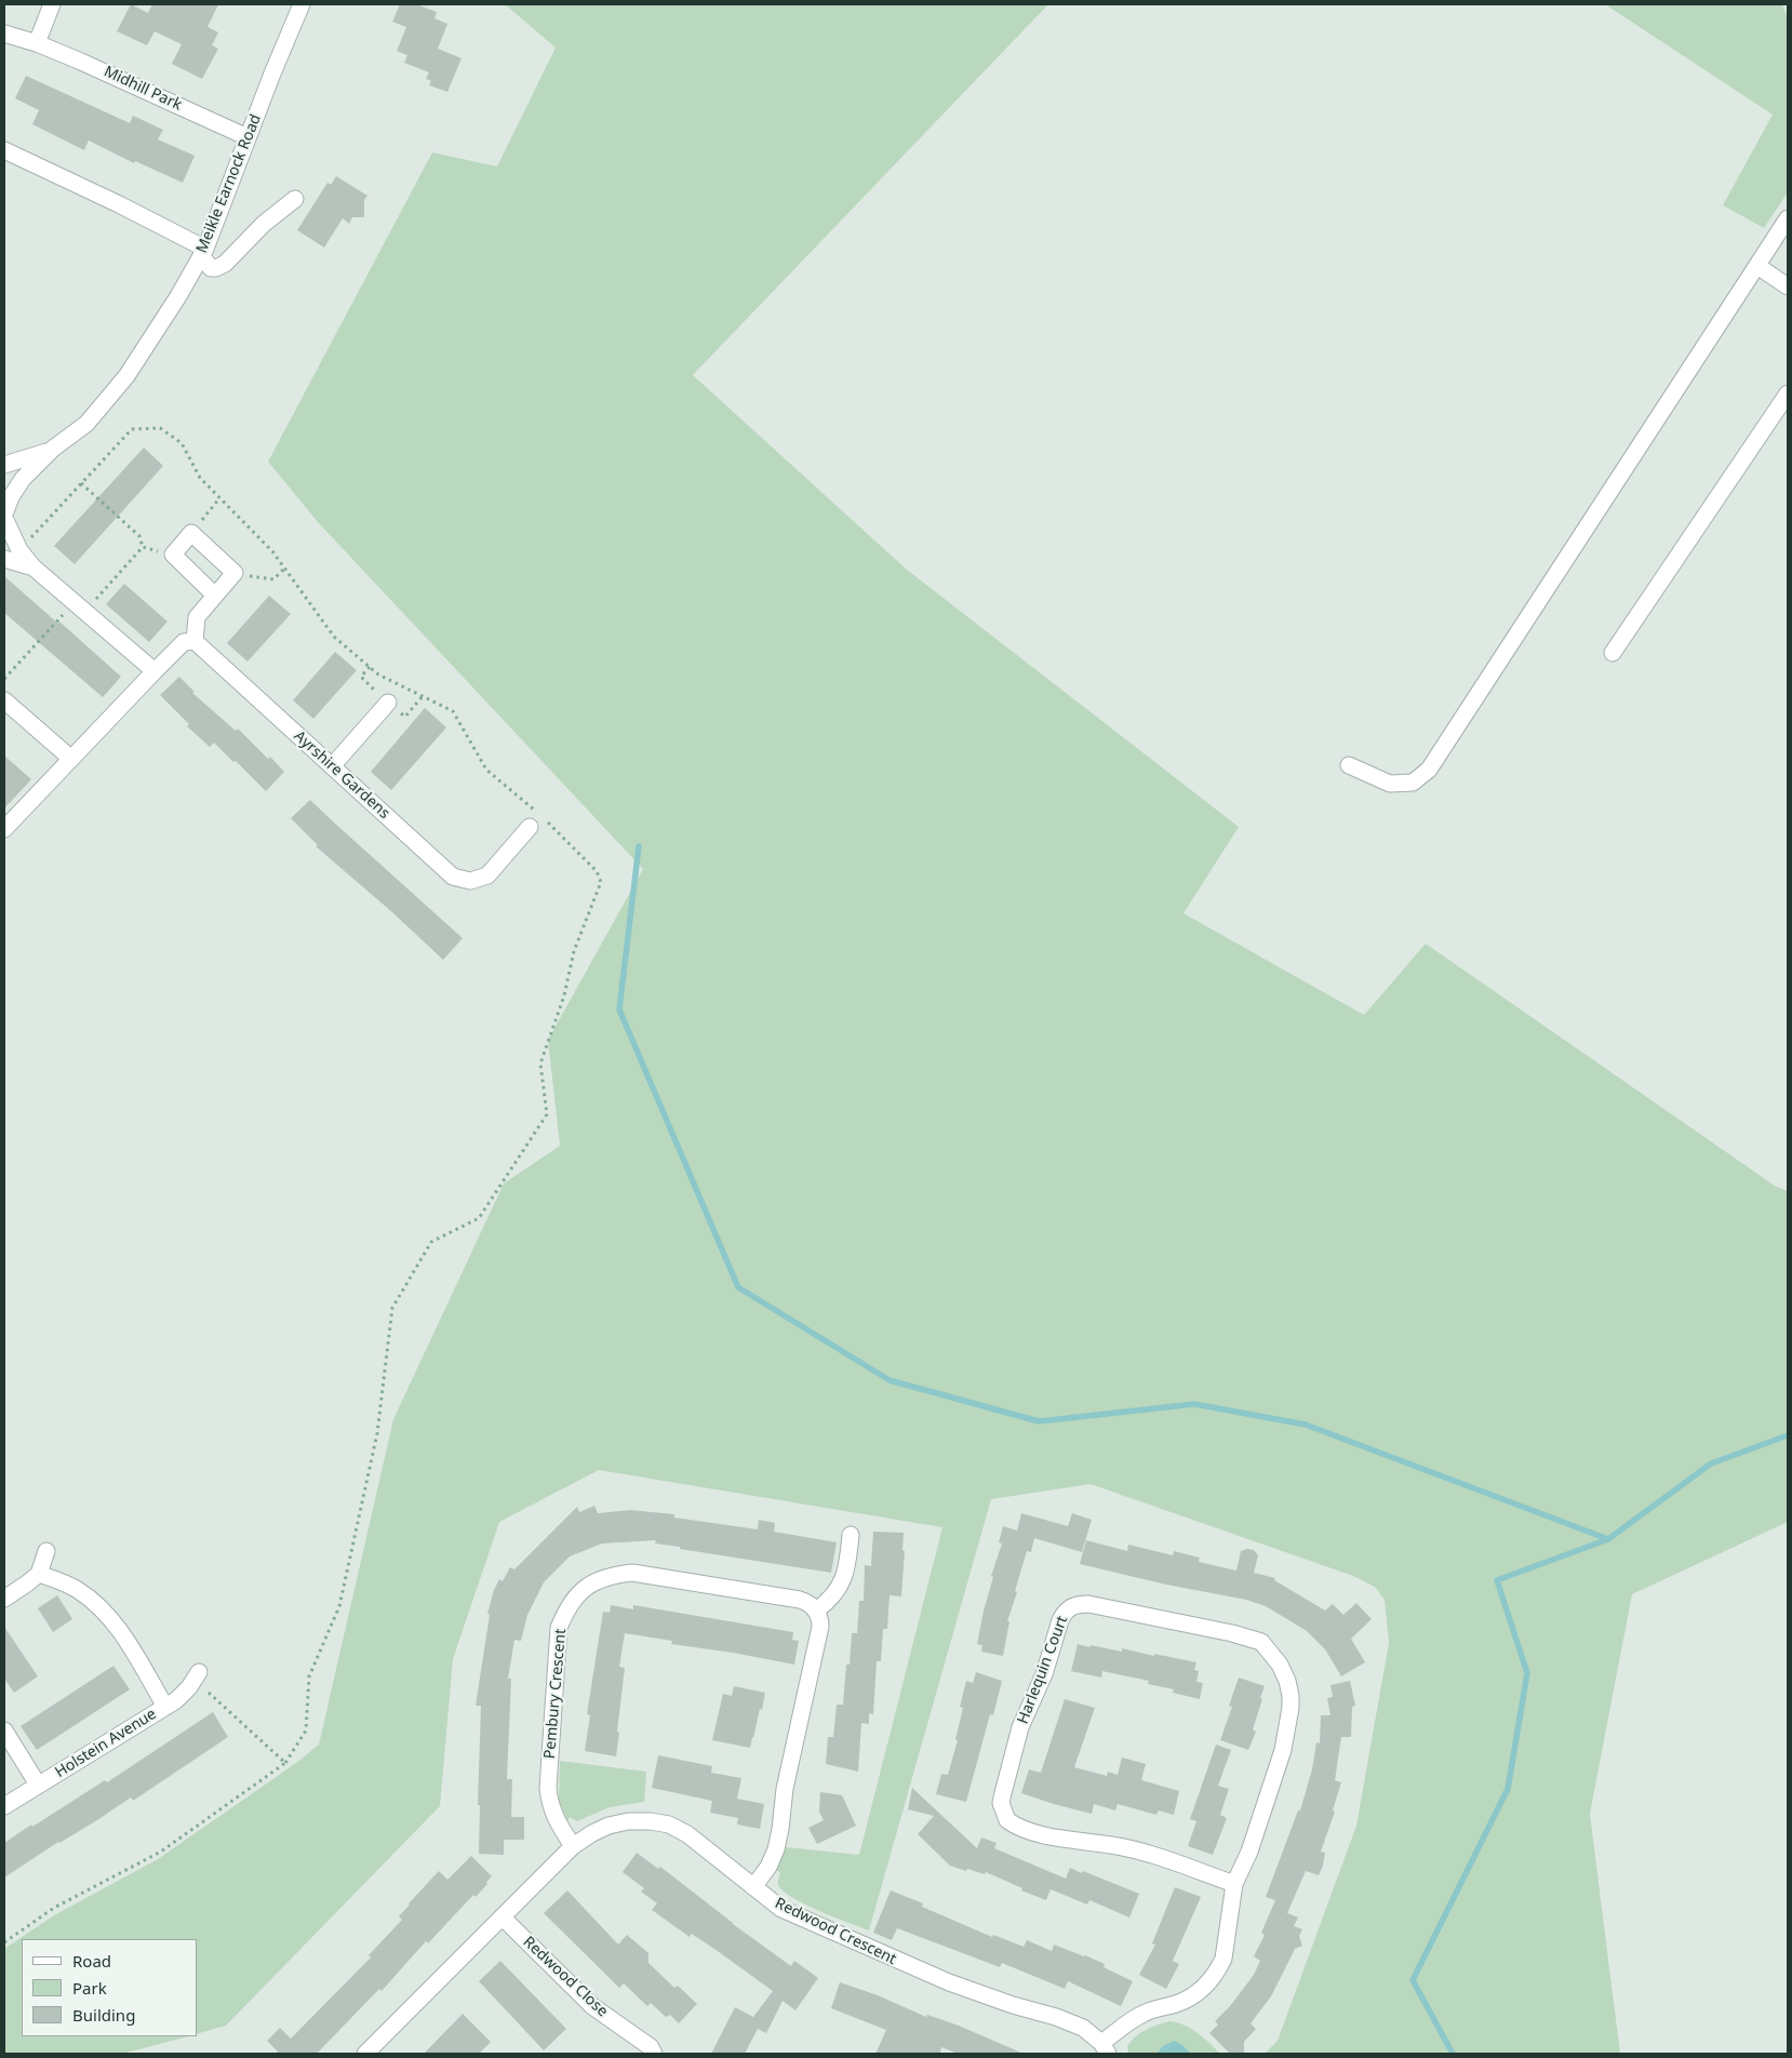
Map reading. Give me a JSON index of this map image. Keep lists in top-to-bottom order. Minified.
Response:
{"streets":{"street":["Midhill Park","Meikle Earnock Road","Ayrshire Gardens","Harlequin Court","Pembury Crescent","Holstein Avenue","Redwood Crescent","Redwood Close"]},"crossings":[["Midhill Park","Meikle Earnock Road"],["Harlequin Court","Redwood Crescent"],["Pembury Crescent","Redwood Crescent"],["Redwood Crescent","Redwood Close"]],"legend":["Road","Park","Building"]}
